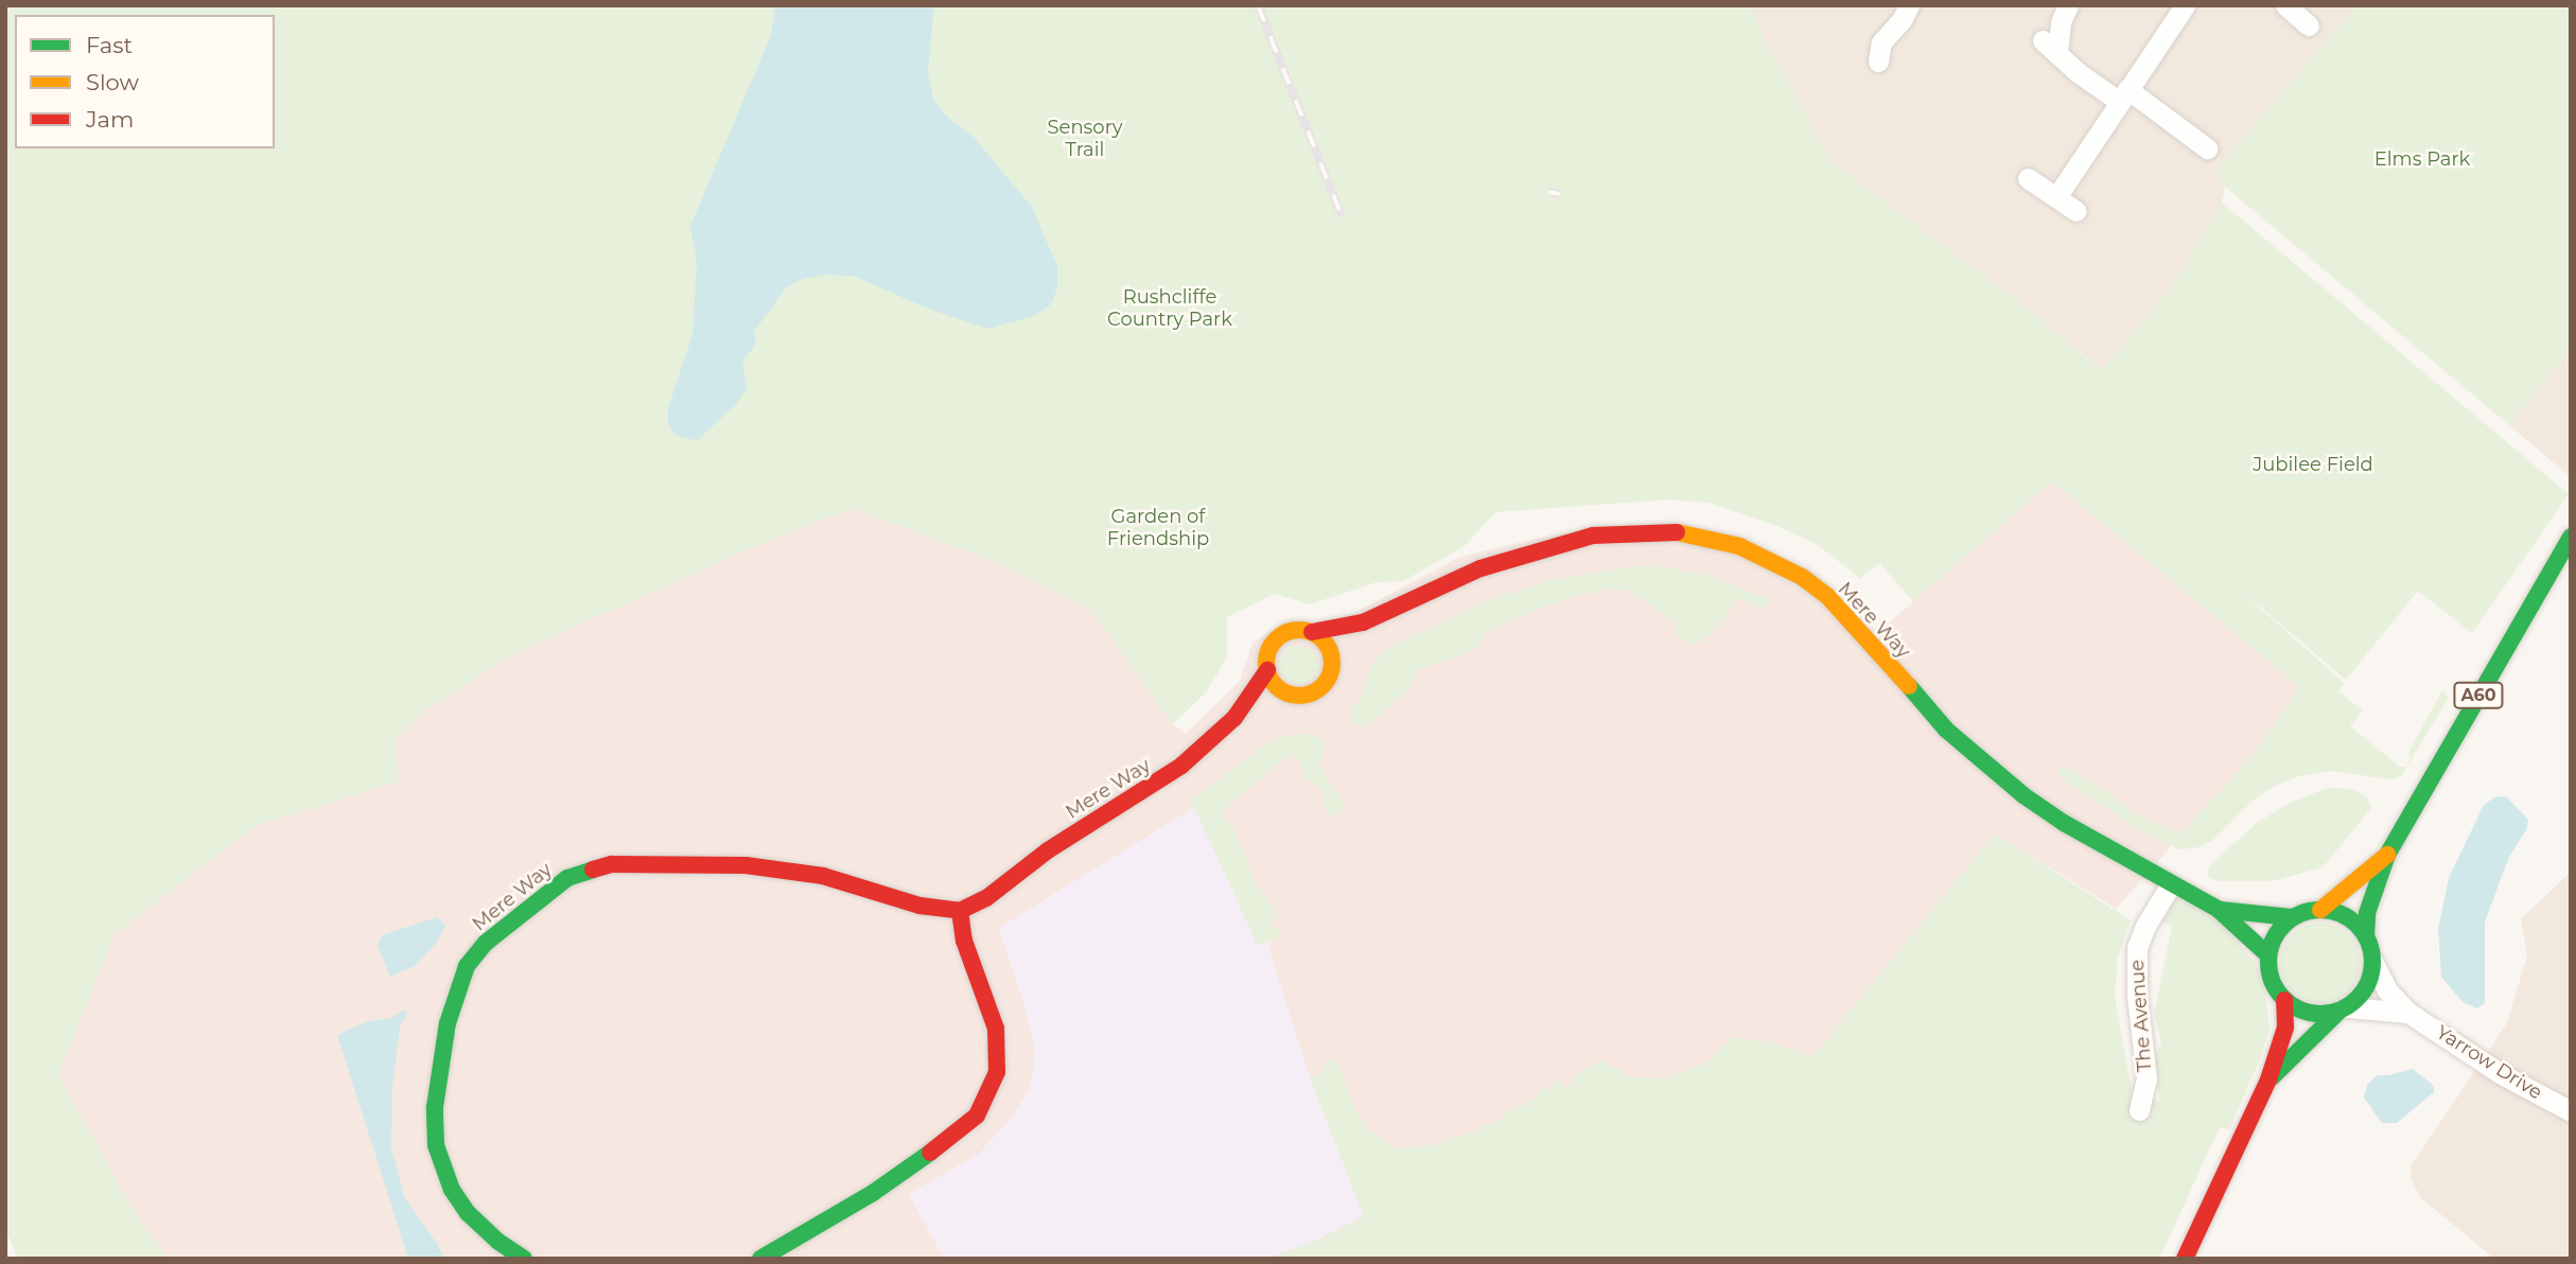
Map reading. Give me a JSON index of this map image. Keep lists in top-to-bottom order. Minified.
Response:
{"streets":{"street":["Mere Way","A60","The Avenue","Yarrow Drive"]},"crossings":[["Mere Way","A60"],["Mere Way","The Avenue"]],"parks":["Sensory Trail","Elms Park","Rushcliffe Country Park","Jubilee Field","Garden of Friendship"],"legend":["Fast","Slow","Jam"]}
